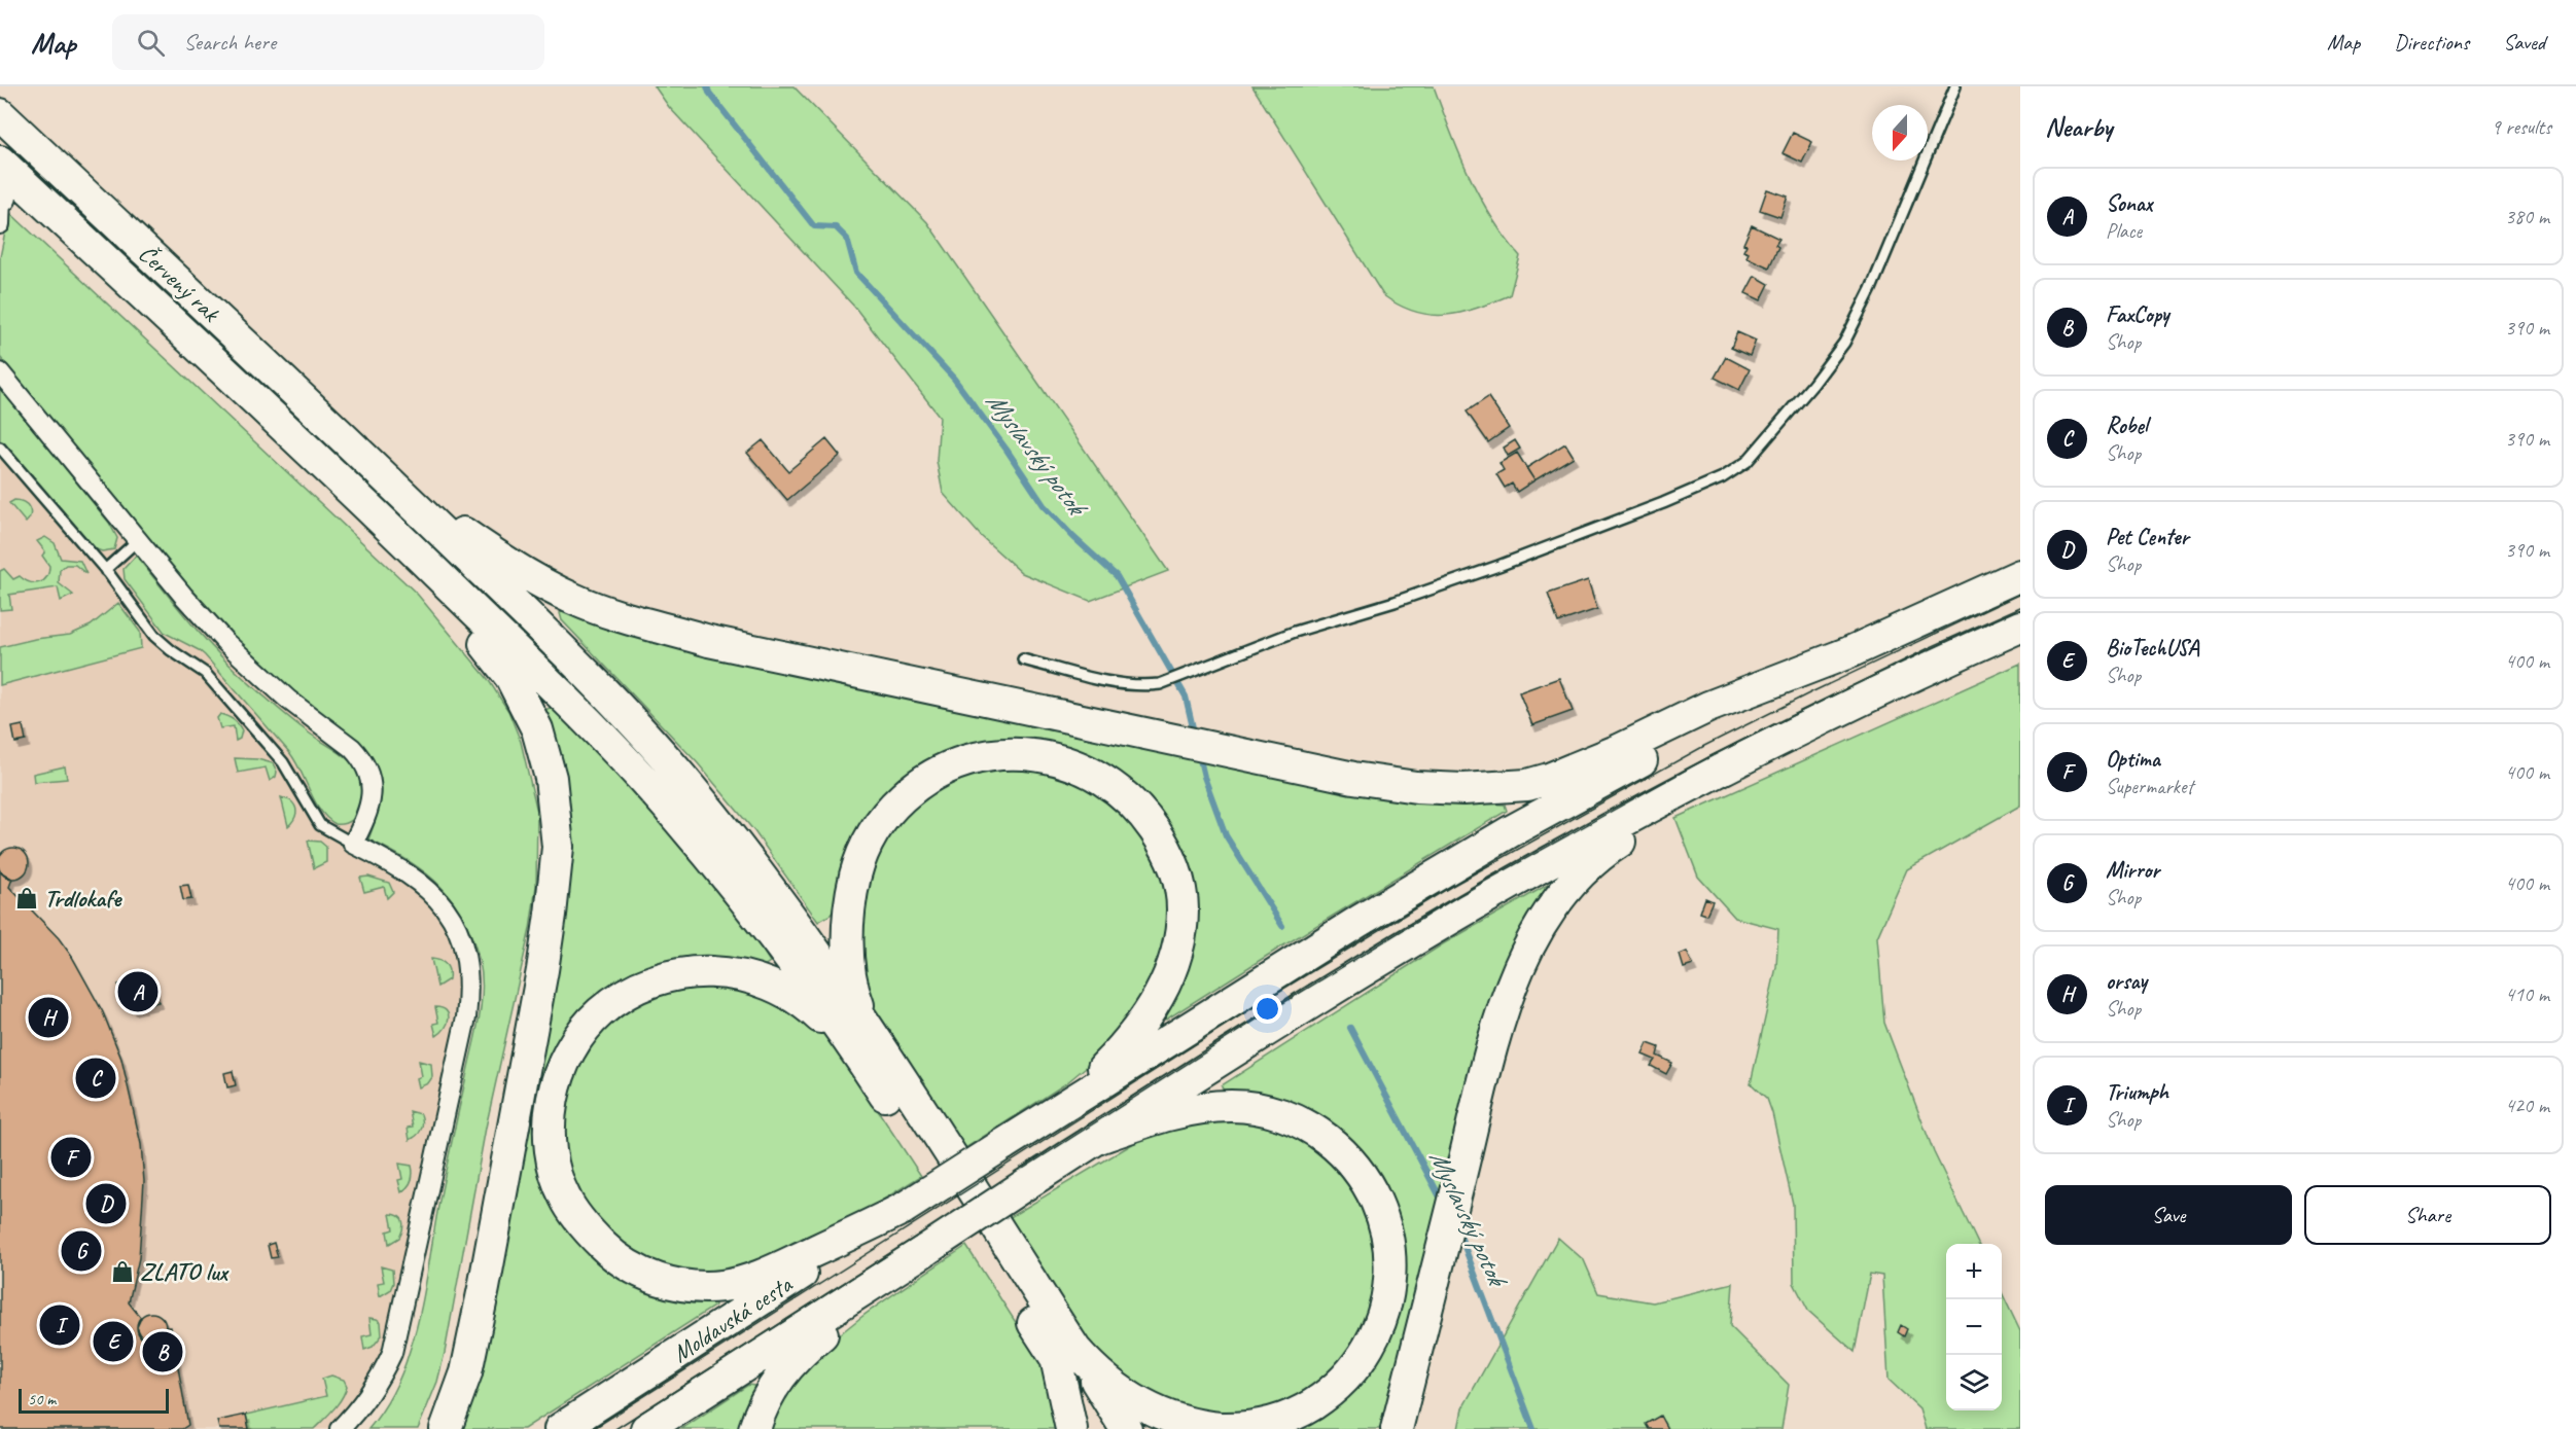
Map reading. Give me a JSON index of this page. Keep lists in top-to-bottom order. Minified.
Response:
{"streets":{"highway":["Červený rak","Moldavská cesta"]},"water":["Myslavský potok"],"places":{"shop":["Trdlokafe","ZLATO lux"]},"scale_bar":"50 m","north":"bottom","page":{"header":"Map","search":"Search here","nav":["Map","Directions","Saved"],"heading":["Nearby","9 results"],"list":[{"mark":"A","name":"Sonax","note":"Place","value":"380 m"},{"mark":"B","name":"FaxCopy","note":"Shop","value":"390 m"},{"mark":"C","name":"Robel","note":"Shop","value":"390 m"},{"mark":"D","name":"Pet Center","note":"Shop","value":"390 m"},{"mark":"E","name":"BioTechUSA","note":"Shop","value":"400 m"},{"mark":"F","name":"Optima","note":"Supermarket","value":"400 m"},{"mark":"G","name":"Mirror","note":"Shop","value":"400 m"},{"mark":"H","name":"orsay","note":"Shop","value":"410 m"},{"mark":"I","name":"Triumph","note":"Shop","value":"420 m"}],"pins":["A","H","C","F","D","G","I","E","B"],"buttons":["Save","Share"],"map_buttons":["+","−"],"scale":"50 m"}}
